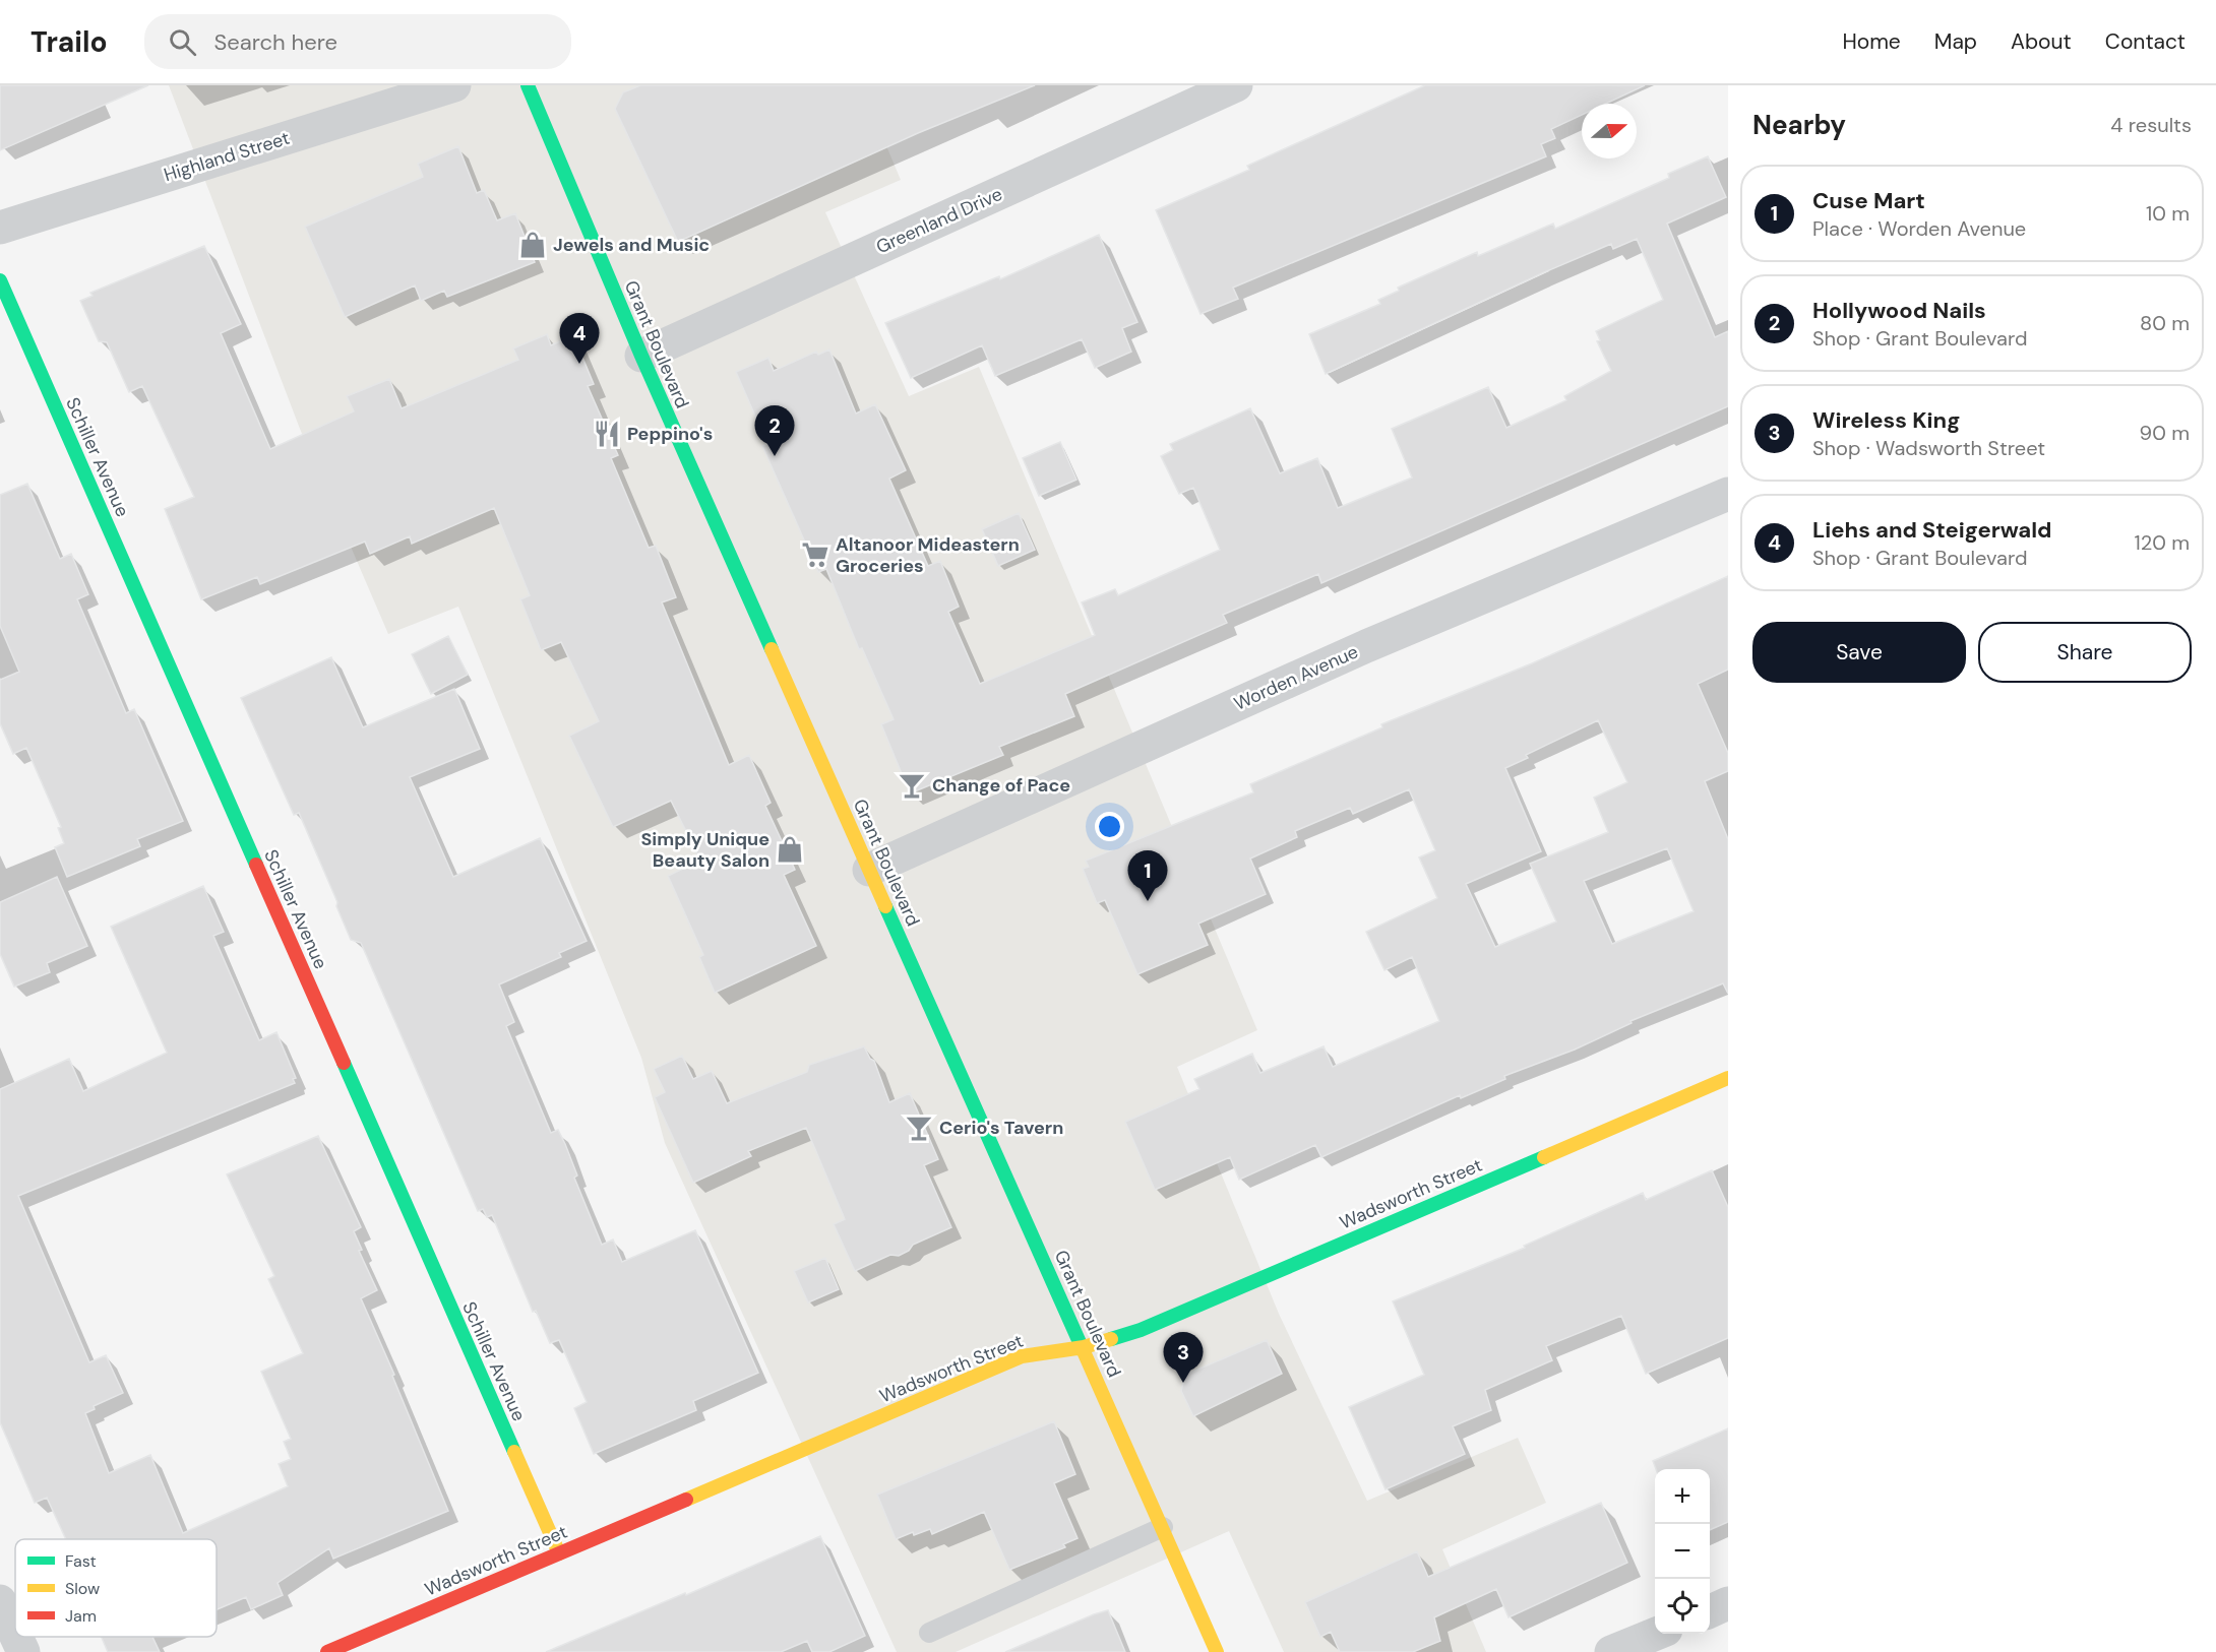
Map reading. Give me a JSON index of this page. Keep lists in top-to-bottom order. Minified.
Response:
{"streets":{"street":["Highland Street","Greenland Drive","Grant Boulevard","Schiller Avenue","Worden Avenue","Wadsworth Street"]},"crossings":[["Greenland Drive","Grant Boulevard"],["Grant Boulevard","Worden Avenue"],["Grant Boulevard","Wadsworth Street"],["Schiller Avenue","Wadsworth Street"]],"places":{"shop":["Jewels and Music","Simply Unique Beauty Salon"],"restaurant":["Peppino's"],"supermarket":["Altanoor Mideastern Groceries"],"bar":["Change of Pace","Cerio's Tavern"]},"legend":["Fast","Slow","Jam"],"north":"right","page":{"header":"Trailo","search":"Search here","nav":["Home","Map","About","Contact"],"heading":["Nearby","4 results"],"list":[{"mark":"1","name":"Cuse Mart","note":"Place · Worden Avenue","value":"10 m"},{"mark":"2","name":"Hollywood Nails","note":"Shop · Grant Boulevard","value":"80 m"},{"mark":"3","name":"Wireless King","note":"Shop · Wadsworth Street","value":"90 m"},{"mark":"4","name":"Liehs and Steigerwald","note":"Shop · Grant Boulevard","value":"120 m"}],"pins":["4","2","1","3"],"buttons":["Save","Share"],"map_buttons":["+","−"]}}
